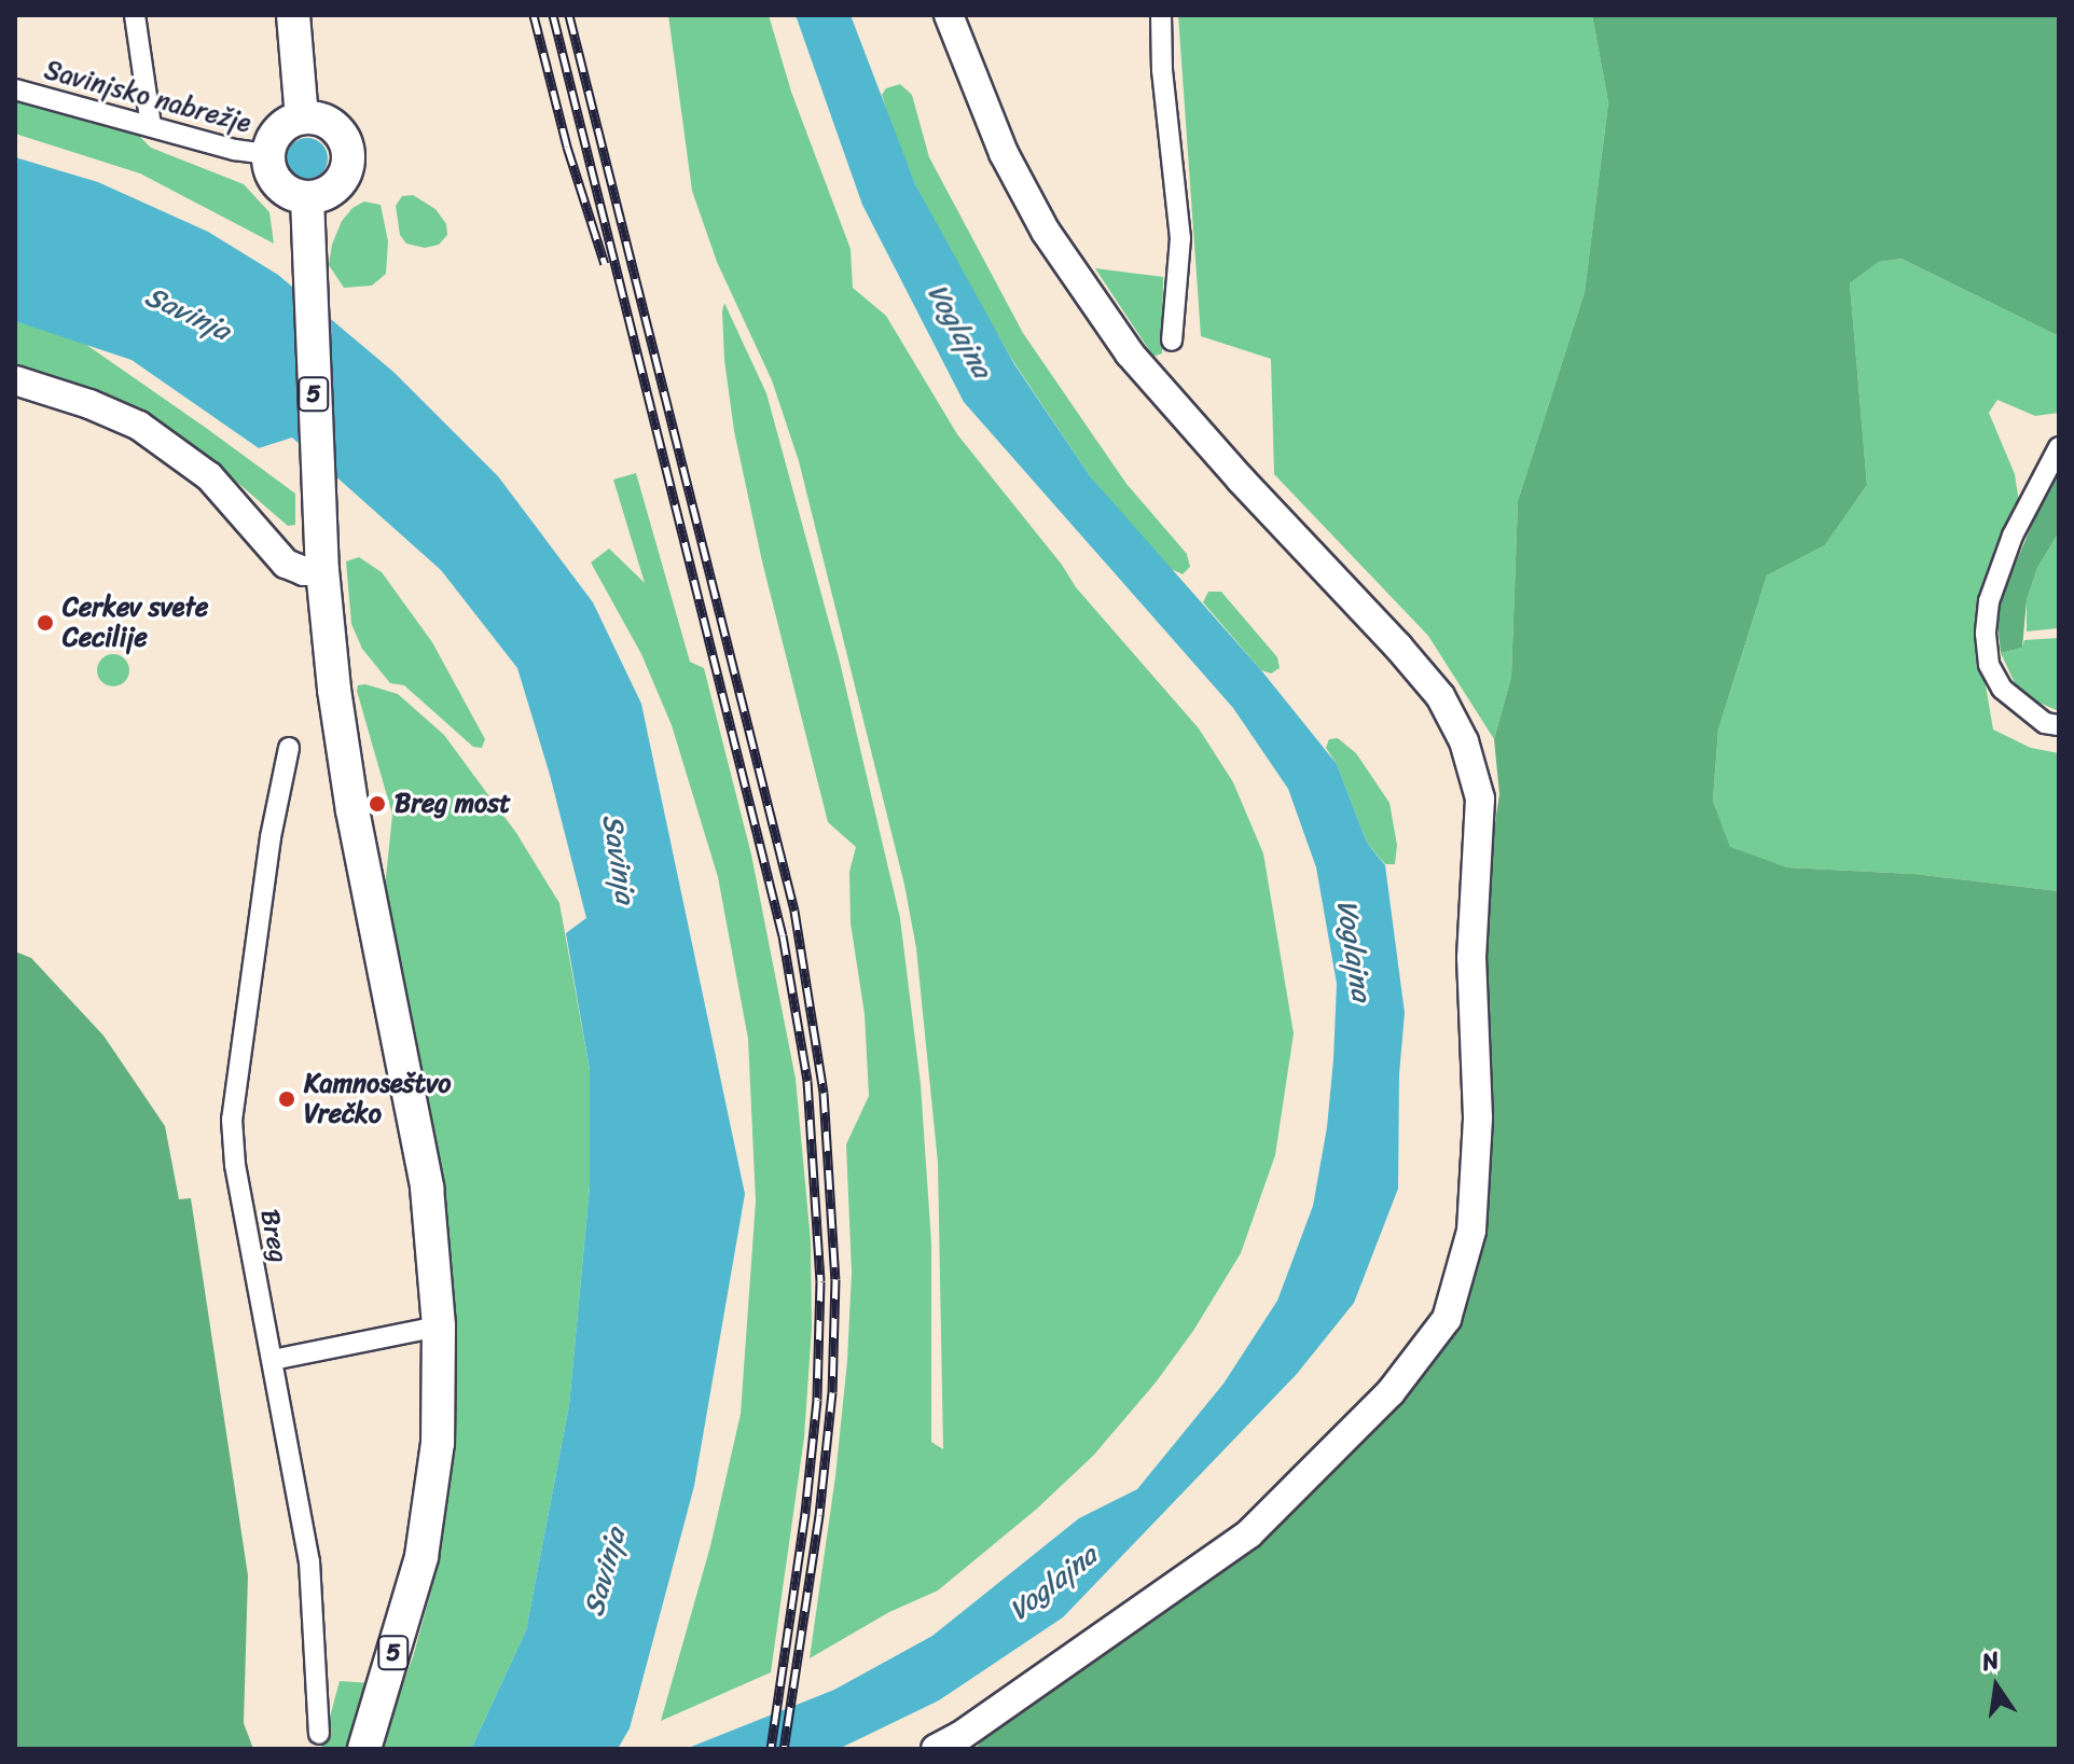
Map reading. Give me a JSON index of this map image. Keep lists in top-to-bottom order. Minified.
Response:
{"streets":{"main road":["5"],"street":["Savinjsko nabrežje","Breg"]},"crossings":[["Savinjsko nabrežje","5"]],"water":["Savinja","Voglajna"],"places":["Cerkev svete Cecilije","Breg most","Kamnoseštvo Vrečko"],"north":"top"}
